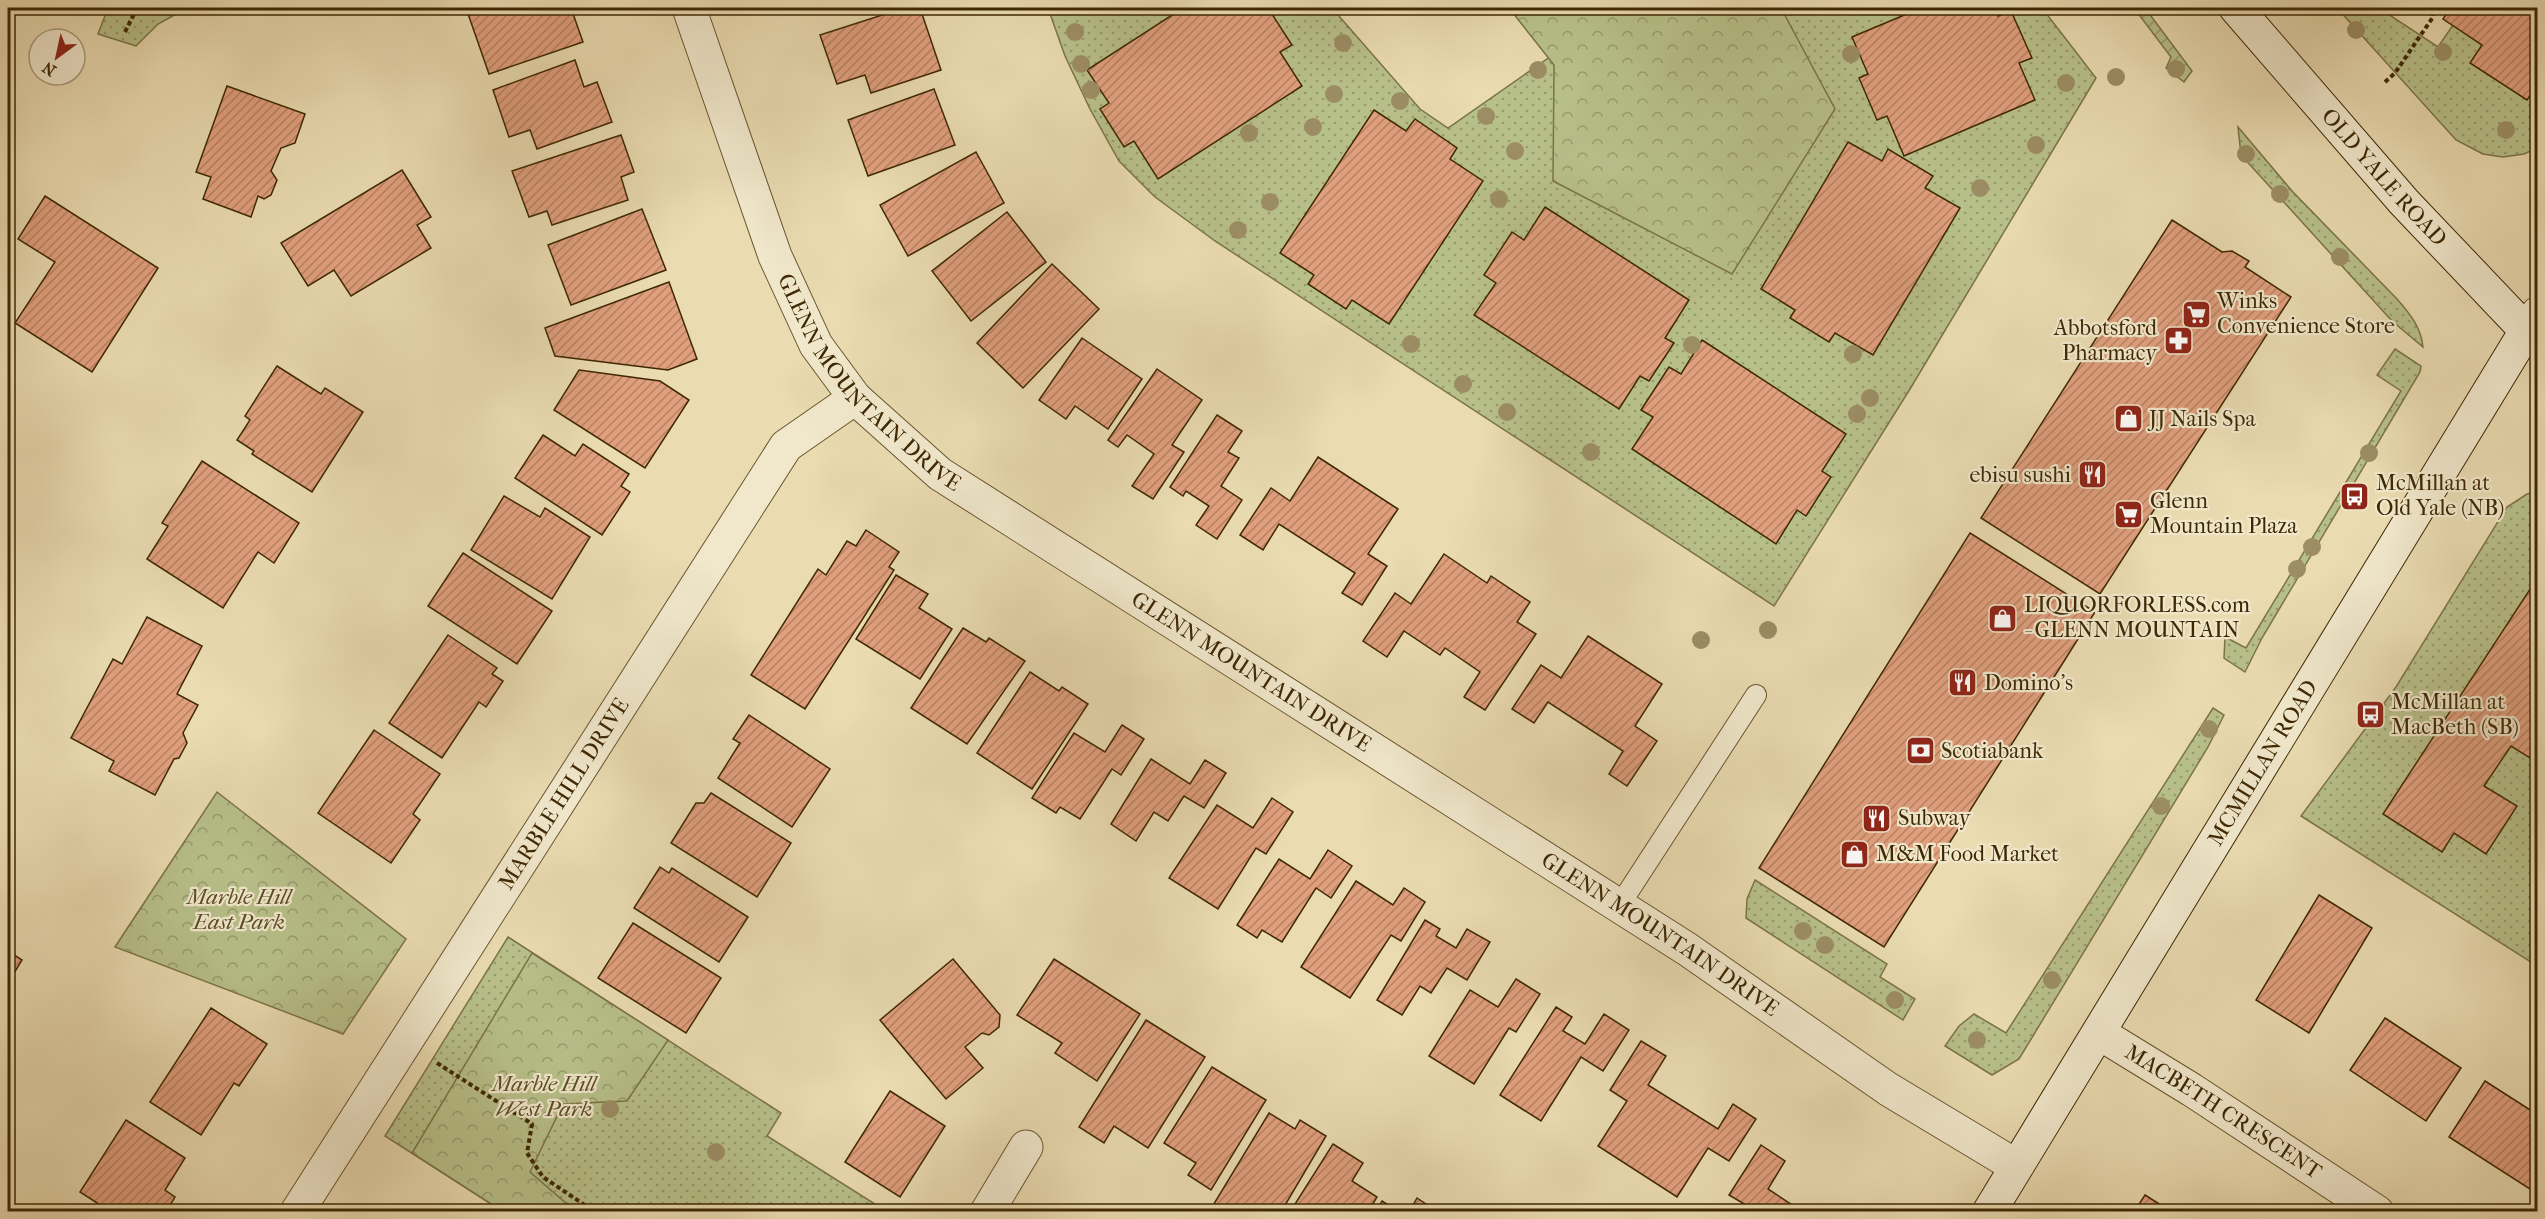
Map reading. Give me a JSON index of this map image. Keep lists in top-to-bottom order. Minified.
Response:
{"streets":{"street":["OLD YALE ROAD","GLENN MOUNTAIN DRIVE","MCMILLAN ROAD","MARBLE HILL DRIVE","MACBETH CRESCENT"]},"crossings":[["OLD YALE ROAD","MCMILLAN ROAD"],["GLENN MOUNTAIN DRIVE","MCMILLAN ROAD"],["GLENN MOUNTAIN DRIVE","MARBLE HILL DRIVE"],["MCMILLAN ROAD","MACBETH CRESCENT"]],"parks":["Marble Hill East Park","Marble Hill West Park"],"places":{"supermarket":["Winks Convenience Store","Glenn Mountain Plaza"],"pharmacy":["Abbotsford Pharmacy"],"shop":["JJ Nails Spa","LIQUORFORLESS.com - GLENN MOUNTAIN","M&M Food Market"],"restaurant":["ebisu sushi","Domino's","Subway"],"bus stop":["McMillan at Old Yale (NB)","McMillan at MacBeth (SB)"],"bank":["Scotiabank"]},"north":"bottom left"}
